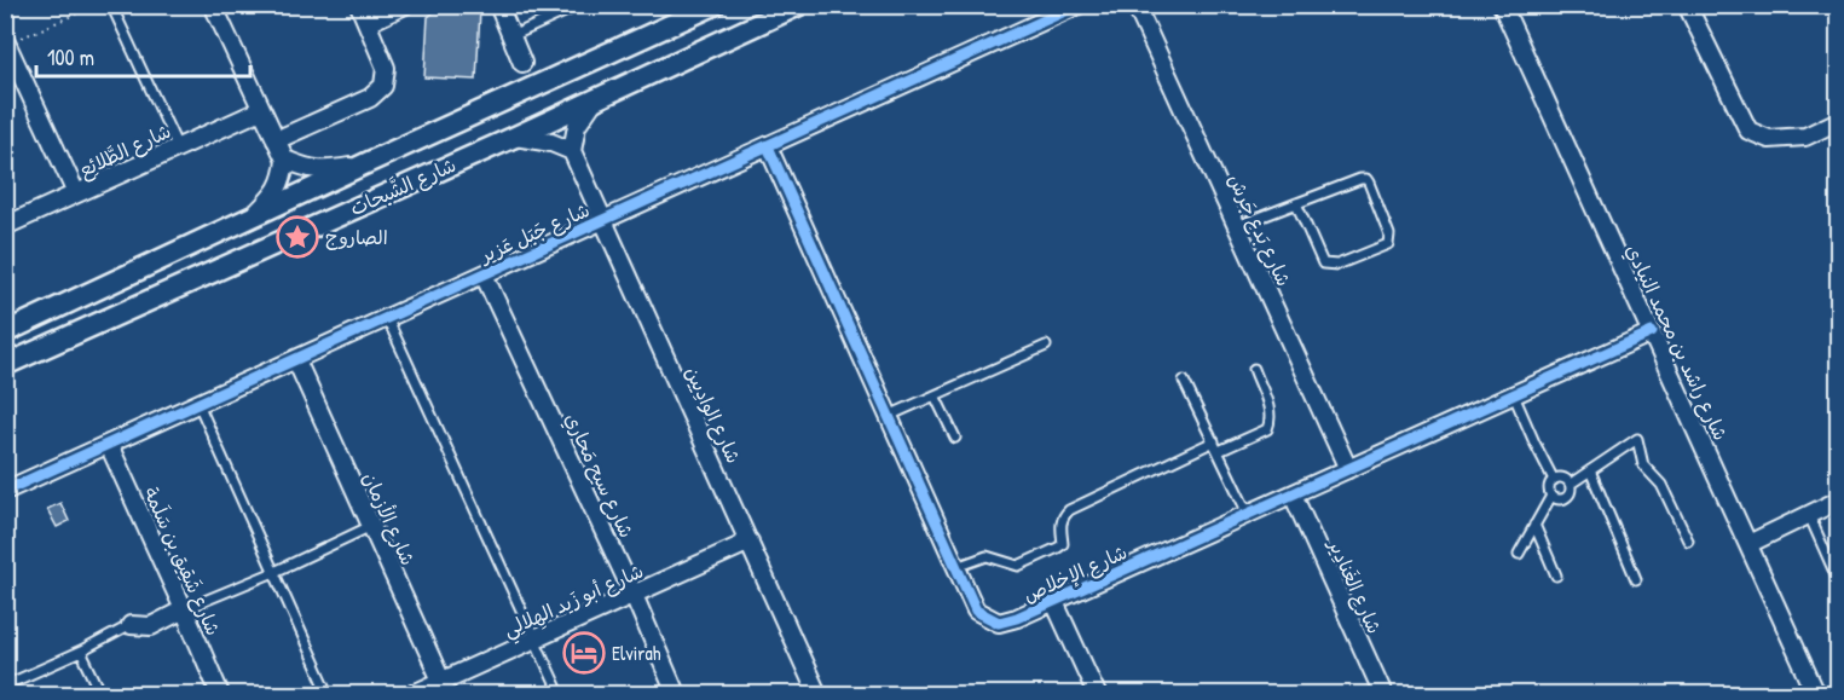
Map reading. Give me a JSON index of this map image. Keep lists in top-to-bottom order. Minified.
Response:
{"streets":{"street":["شارع الطَّلائِع","شارع الشَّبحات","شارع بَدع جَرش","شارع جَبَل عَزير","شارع راشد بن محمد النيادي","شارع الوادِيين","شارع سيح مَحاري","شارع الأزمان","شارع شَقِيق بن سَلَمة","شارع الإخلاص","شارع الغَنادِير","شارع أبو زَيد الهِلالِي"]},"crossings":[["شارع بَدع جَرش","شارع الإخلاص"],["شارع جَبَل عَزير","شارع الوادِيين"],["شارع جَبَل عَزير","شارع سيح مَحاري"],["شارع جَبَل عَزير","شارع الأزمان"],["شارع جَبَل عَزير","شارع شَقِيق بن سَلَمة"],["شارع جَبَل عَزير","شارع الإخلاص"],["شارع راشد بن محمد النيادي","شارع الإخلاص"],["شارع الوادِيين","شارع أبو زَيد الهِلالِي"],["شارع سيح مَحاري","شارع أبو زَيد الهِلالِي"],["شارع الأزمان","شارع أبو زَيد الهِلالِي"],["شارع الإخلاص","شارع الغَنادِير"]],"places":{"place":["الصاروج"],"hotel":["Elvirah"]},"scale_bar":"100 m"}
